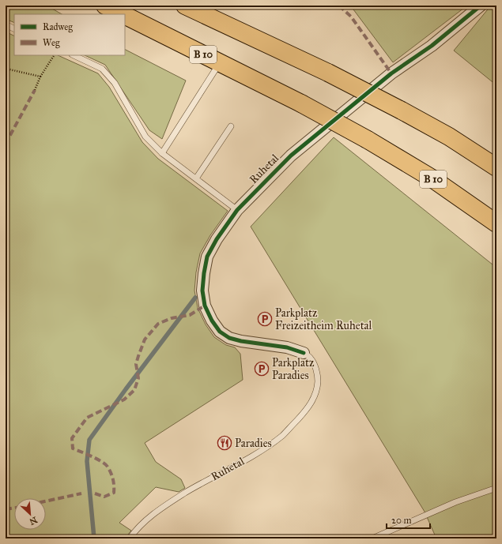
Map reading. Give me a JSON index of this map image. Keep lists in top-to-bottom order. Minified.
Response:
{"streets":{"highway":["B 10"],"street":["Ruhetal"]},"places":{"parking":["Parkplatz Freizeitheim Ruhetal","Parkplatz Paradies"],"restaurant":["Paradies"]},"legend":["Radweg","Weg"],"scale_bar":"20 m","north":"bottom right"}
